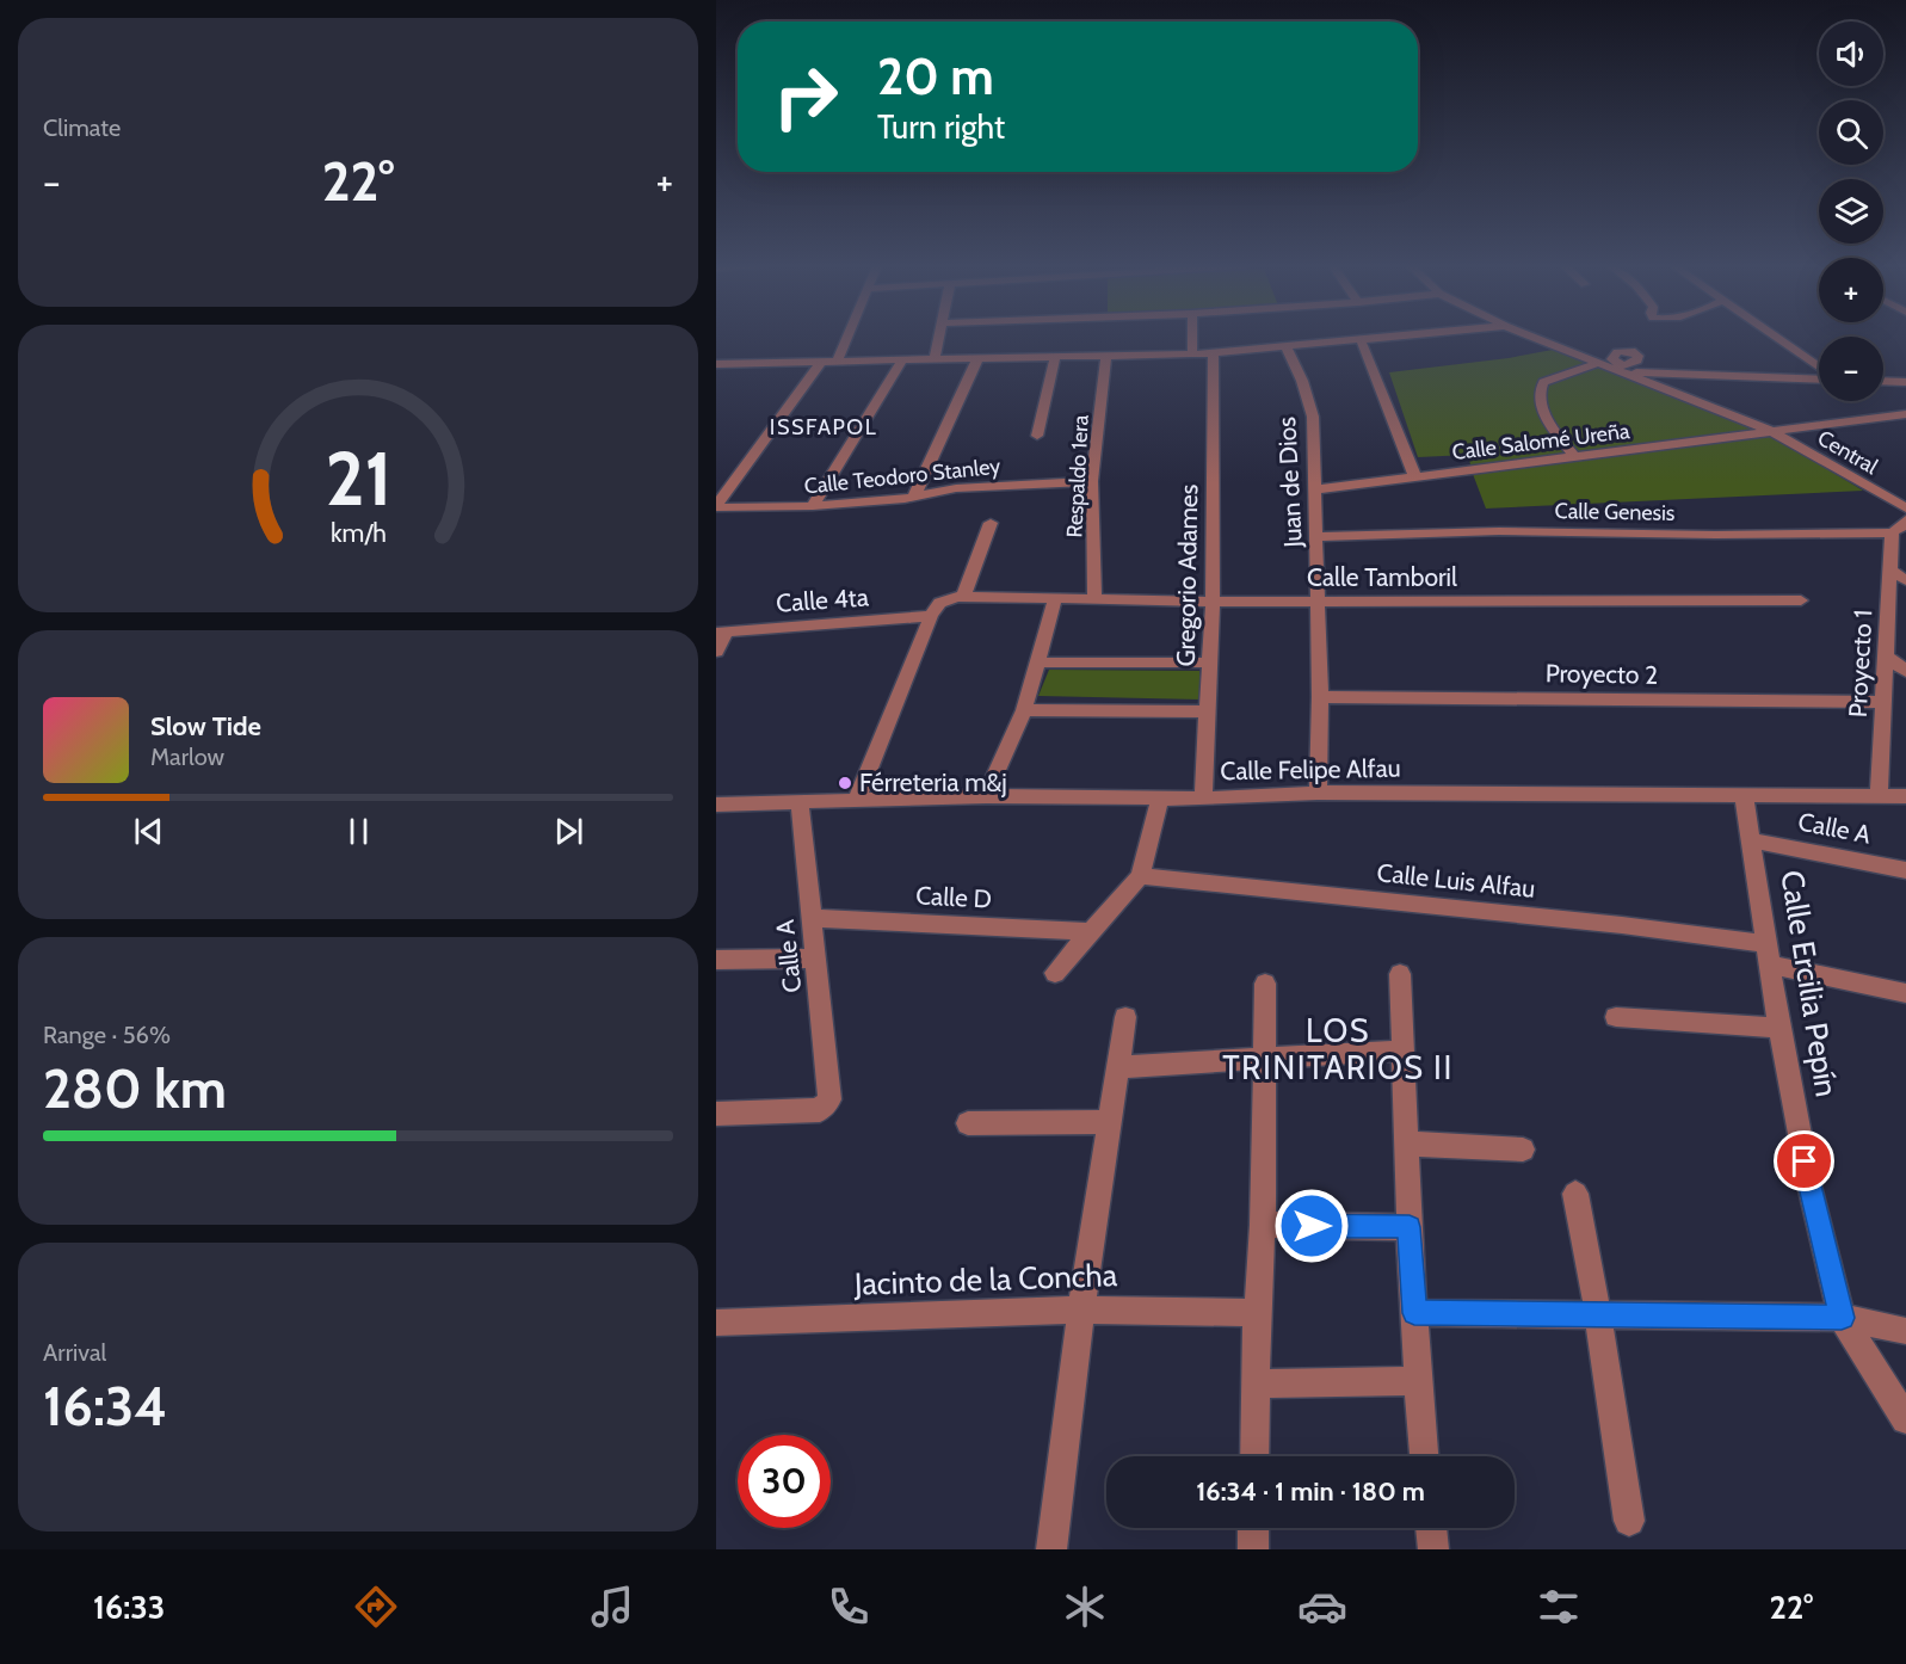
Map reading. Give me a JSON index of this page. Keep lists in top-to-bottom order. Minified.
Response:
{"streets":{"street":["Calle Salomé Ureña","Central","Calle Teodoro Stanley","Respaldo 1era","Juan de Dios","Calle Genesis","Gregorio Adames","Calle Tamboril","Calle 4ta","Proyecto 1","Proyecto 2","Calle Felipe Alfau","Calle A","Calle Luis Alfau","Calle D","Calle Ercilia Pepín","Jacinto de la Concha"]},"crossings":[["Calle Salomé Ureña","Central"],["Calle Salomé Ureña","Juan de Dios"],["Calle Teodoro Stanley","Respaldo 1era"],["Respaldo 1era","Calle Tamboril"],["Juan de Dios","Calle Genesis"],["Juan de Dios","Calle Tamboril"],["Juan de Dios","Proyecto 2"],["Juan de Dios","Calle Felipe Alfau"],["Calle Genesis","Proyecto 1"],["Gregorio Adames","Calle Tamboril"],["Gregorio Adames","Calle Felipe Alfau"],["Proyecto 1","Proyecto 2"],["Proyecto 1","Calle Felipe Alfau"],["Calle Felipe Alfau","Calle A"],["Calle Felipe Alfau","Calle Ercilia Pepín"],["Calle A","Calle D"],["Calle A","Calle Ercilia Pepín"],["Calle Luis Alfau","Calle Ercilia Pepín"]],"districts":["ISSFAPOL","LOS TRINITARIOS II"],"places":["Férreteria m&j"],"page":{"tile":["Climate",["Range · 56%","280 km"],["Arrival","16:34"]],"map_buttons":["+","−"],"turn":["20 m","Turn right"],"heat":["−","22°","+"],"song":["Slow Tide","Marlow"],"limit":"30","trip":"16:34 · 1 min · 180 m","tabs":["16:33","22°"],"gauge":["21","km/h"]}}
